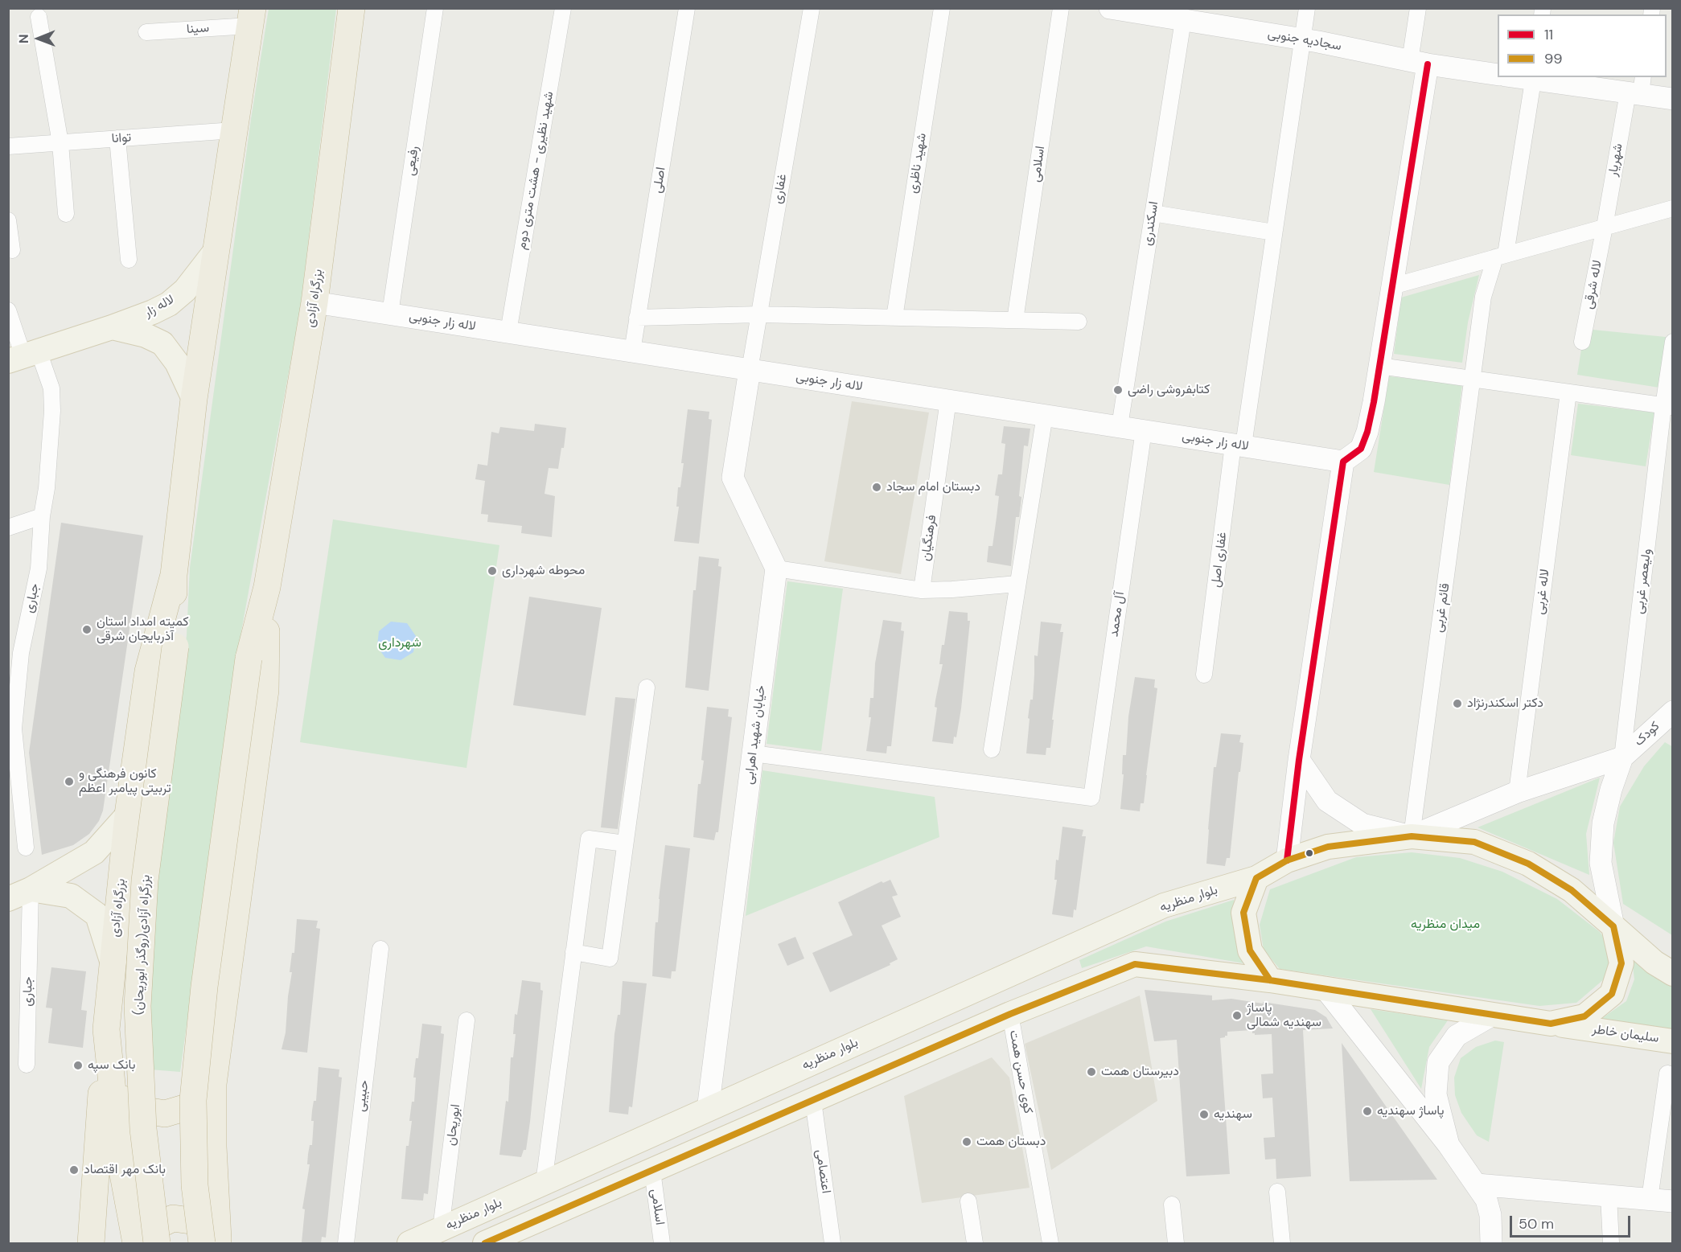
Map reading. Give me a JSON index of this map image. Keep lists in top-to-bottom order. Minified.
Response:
{"streets":{"highway":["بزرگراه آزادی","بزرگراه آزادی(روگذر ابوریحان)"],"main road":["لاله زار","بلوار منظریه","سلیمان خاطر"],"street":["سینا","سجادیه جنوبی","توانا","شهریار","رفیعی","شهید ناظری","اسلامی","شهید نظیری - هشت متری دوم","اصلی","غفاری","اسکندری","لاله شرقی","لاله زار جنوبی","فرهنگیان","غفاری اصل","ولیعصر غربی","لاله غربی","جباری","قائم غربی","آل محمد","کودک","خیابان شهید اهرابی","کوی حسن همت","حبیبی","ابوریحان","اعتصامی"]},"crossings":[["سینا","بزرگراه آزادی"],["سجادیه جنوبی","اسکندری"],["سجادیه جنوبی","غفاری اصل"],["توانا","بزرگراه آزادی"],["شهریار","لاله شرقی"],["رفیعی","لاله زار جنوبی"],["شهید نظیری - هشت متری دوم","لاله زار جنوبی"],["اصلی","لاله زار جنوبی"],["غفاری","لاله زار جنوبی"],["اسکندری","لاله زار جنوبی"],["بزرگراه آزادی","لاله زار"],["بزرگراه آزادی","لاله زار جنوبی"],["بزرگراه آزادی","بزرگراه آزادی(روگذر ابوریحان)"],["لاله زار","جباری"],["لاله زار جنوبی","فرهنگیان"],["لاله زار جنوبی","غفاری اصل"],["لاله زار جنوبی","آل محمد"],["ولیعصر غربی","کودک"],["قائم غربی","بلوار منظریه"],["آل محمد","خیابان شهید اهرابی"],["خیابان شهید اهرابی","بلوار منظریه"],["بلوار منظریه","ابوریحان"]],"parks":["شهرداری","میدان منظریه"],"places":["کتابفروشی راضی","دبستان امام سجاد","محوطه شهرداری","کمیته امداد استان آذربایجان شرقی","دكتر اسكندرنژاد","کانون فرهنگی و تربیتی پیامبر اعظم","پاساژ سهندیه شمالی","بانک سپه","دبیرستان همت","پاساژ سهندیه","سهندیه","دبستان همت","بانک مهر اقتصاد"],"lines":["transit line 11","transit line 99"],"legend":["11","99"],"scale_bar":"50 m","north":"left"}
